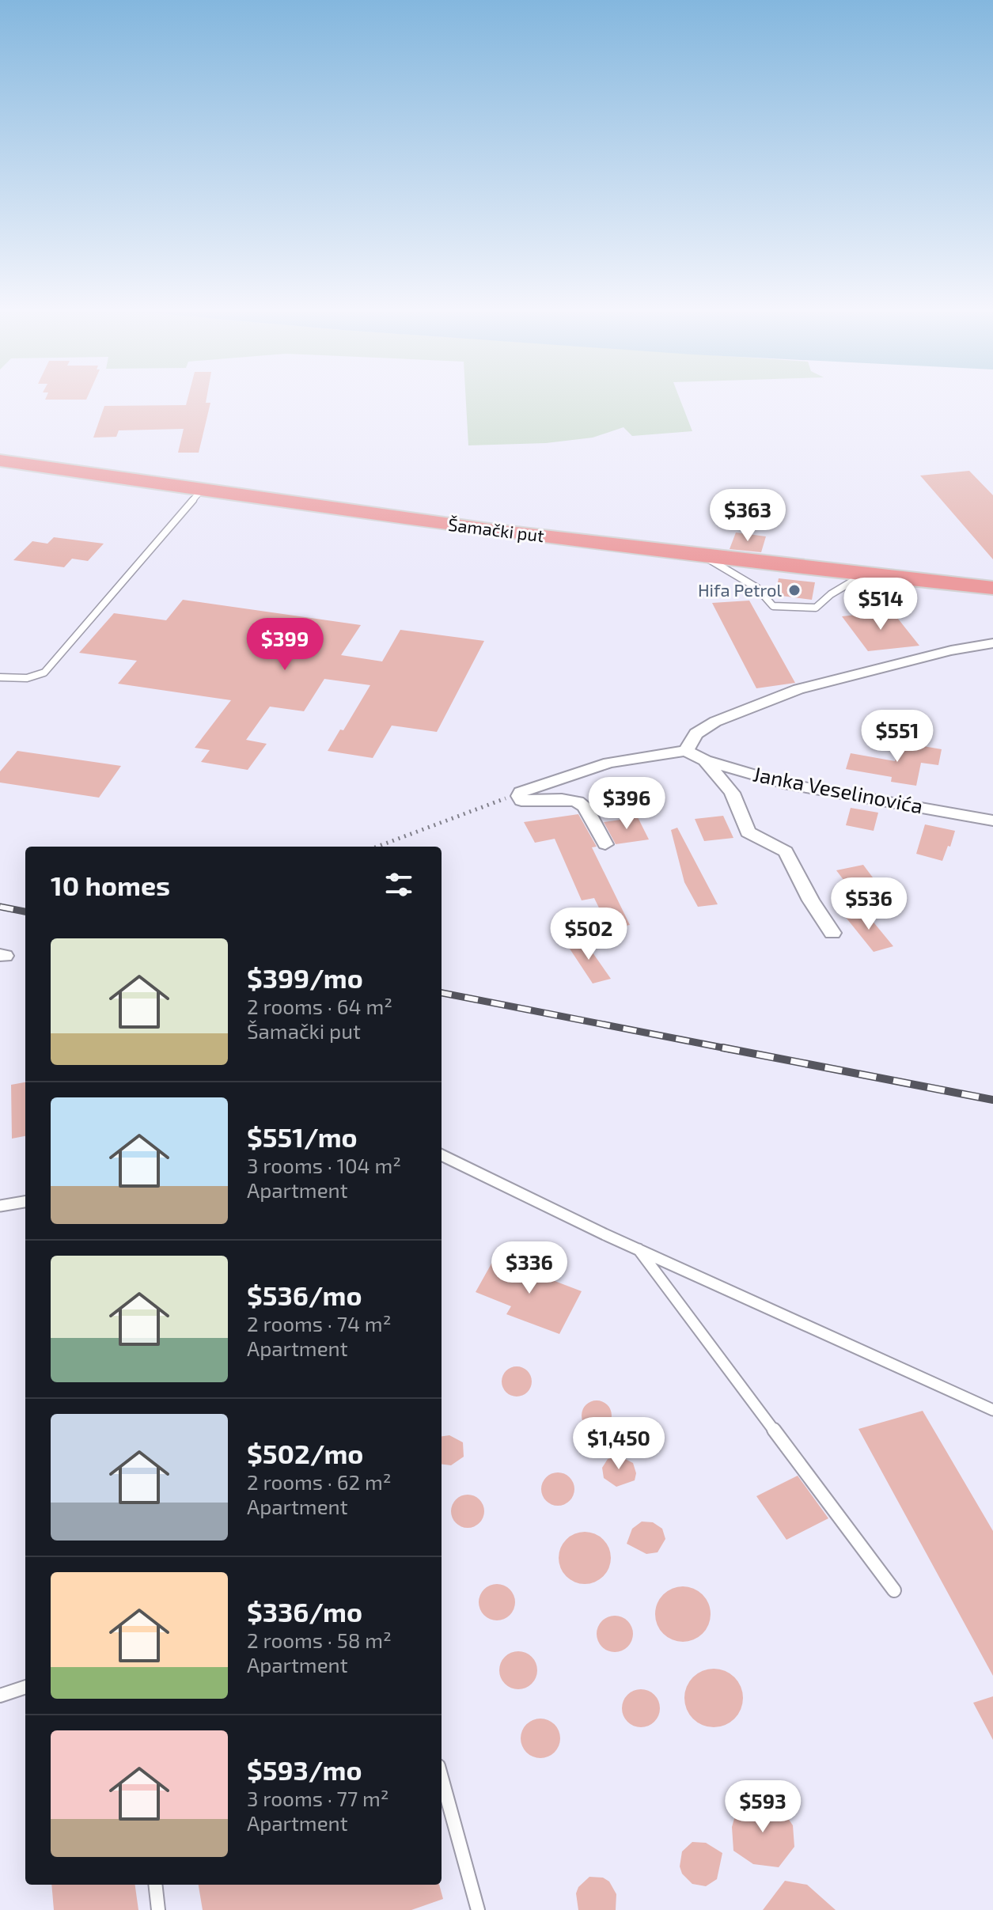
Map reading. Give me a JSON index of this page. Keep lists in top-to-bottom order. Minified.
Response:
{"streets":{"main road":["Šamački put"],"street":["Janka Veselinovića"]},"places":["Hifa Petrol"],"page":{"price":["$363","$514","$399","$551","$396","$536","$502","$336","$1,450","$593"],"heading":"10 homes","list":[{"name":"$399/mo","note":"2 rooms · 64 m² · Šamački put"},{"name":"$551/mo","note":"3 rooms · 104 m² · Apartment"},{"name":"$536/mo","note":"2 rooms · 74 m² · Apartment"},{"name":"$502/mo","note":"2 rooms · 62 m² · Apartment"},{"name":"$336/mo","note":"2 rooms · 58 m² · Apartment"},{"name":"$593/mo","note":"3 rooms · 77 m² · Apartment"}]}}
